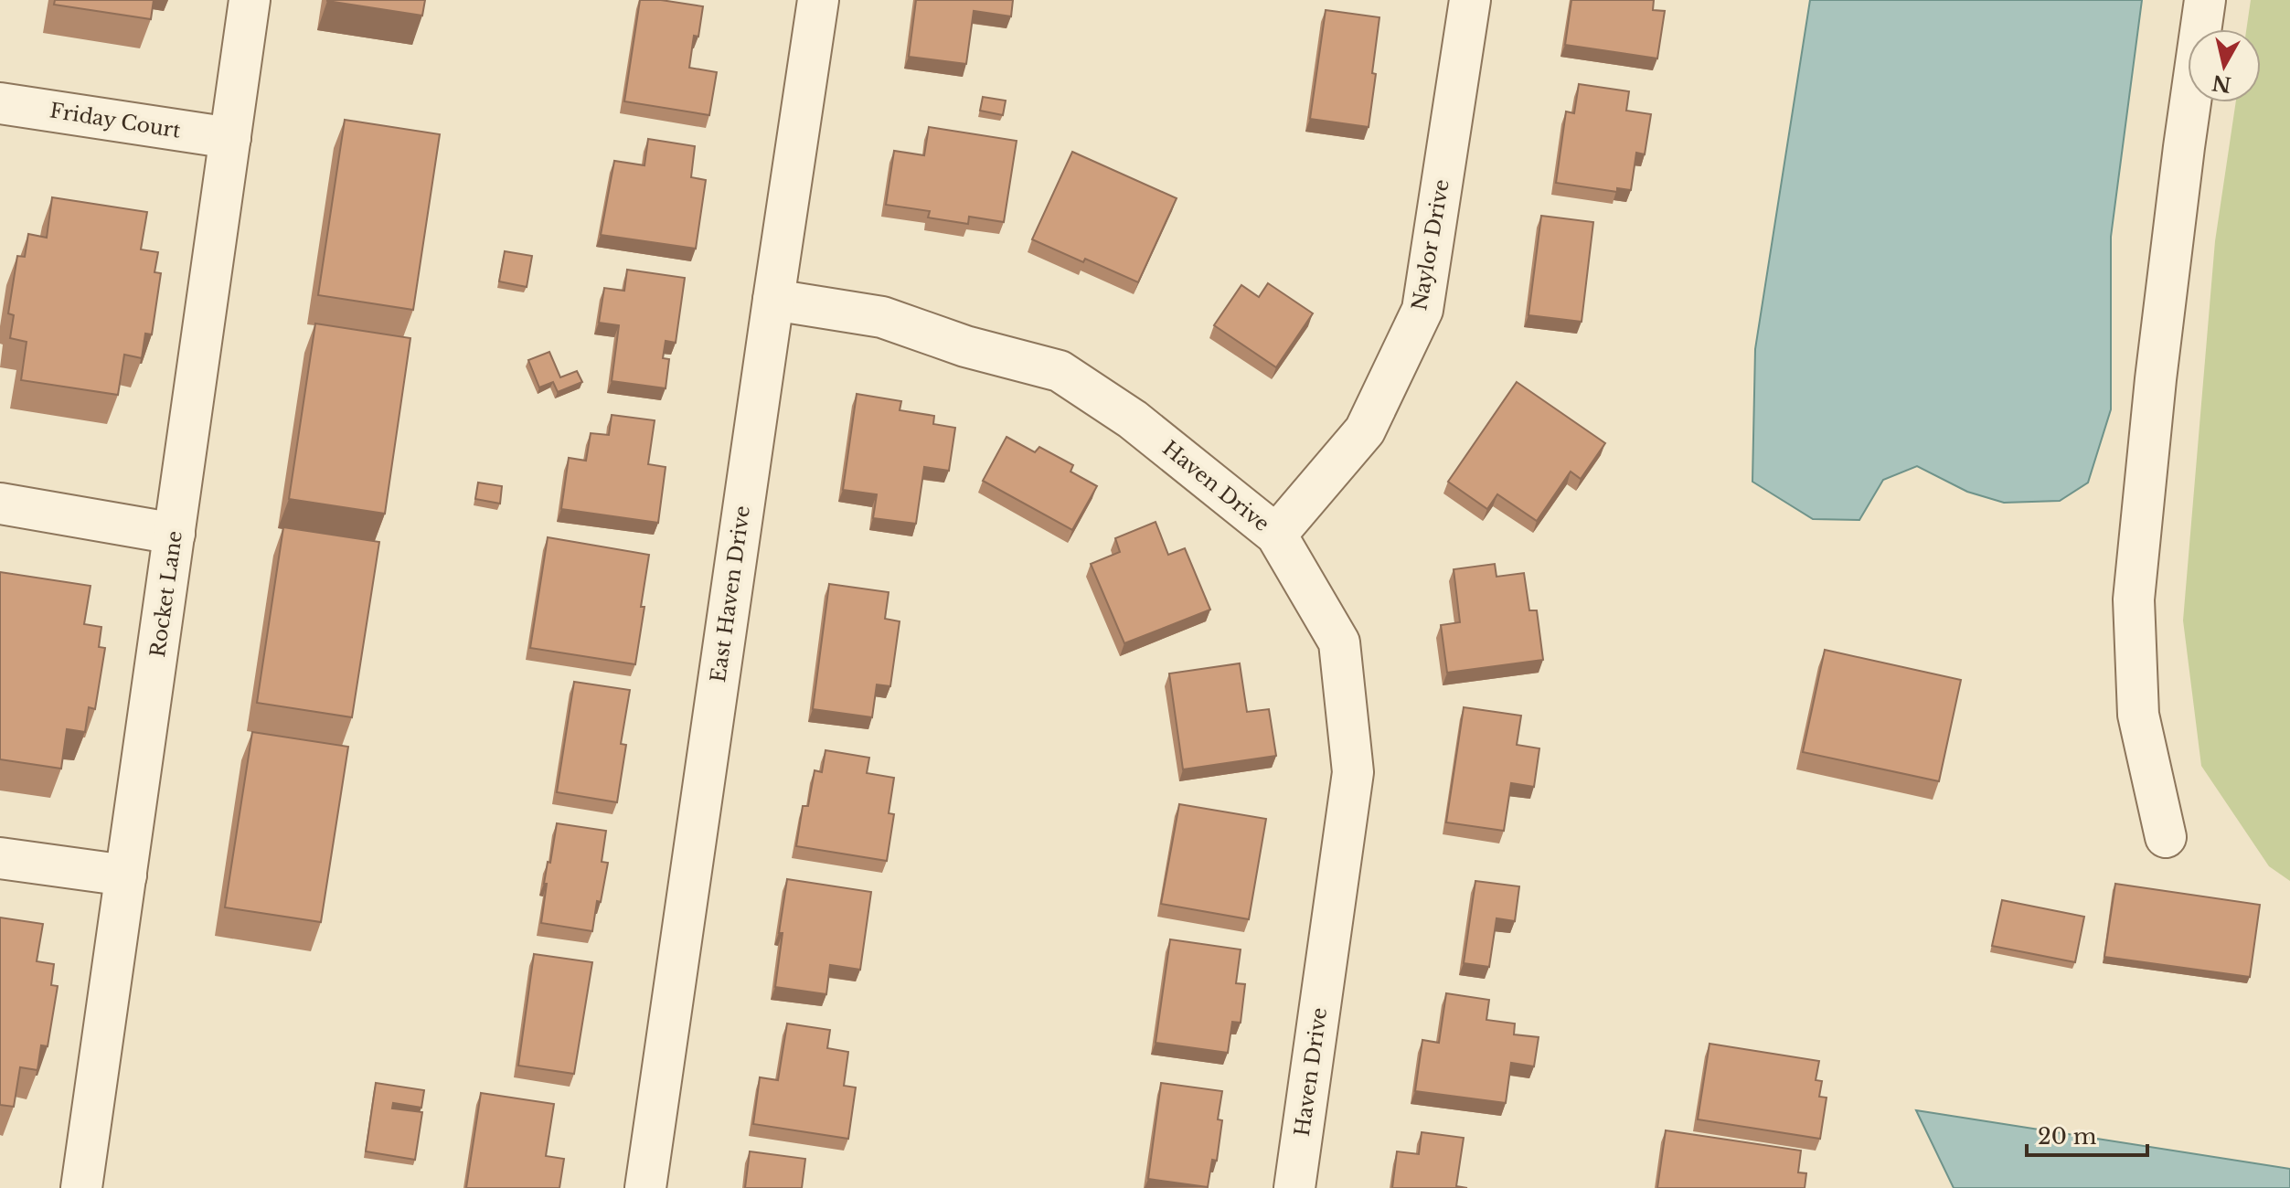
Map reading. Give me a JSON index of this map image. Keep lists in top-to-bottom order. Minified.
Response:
{"streets":{"street":["Friday Court","Naylor Drive","Haven Drive","Rocket Lane","East Haven Drive"]},"crossings":[["Friday Court","Rocket Lane"],["Naylor Drive","Haven Drive"],["Haven Drive","East Haven Drive"]],"scale_bar":"20 m","north":"bottom"}
